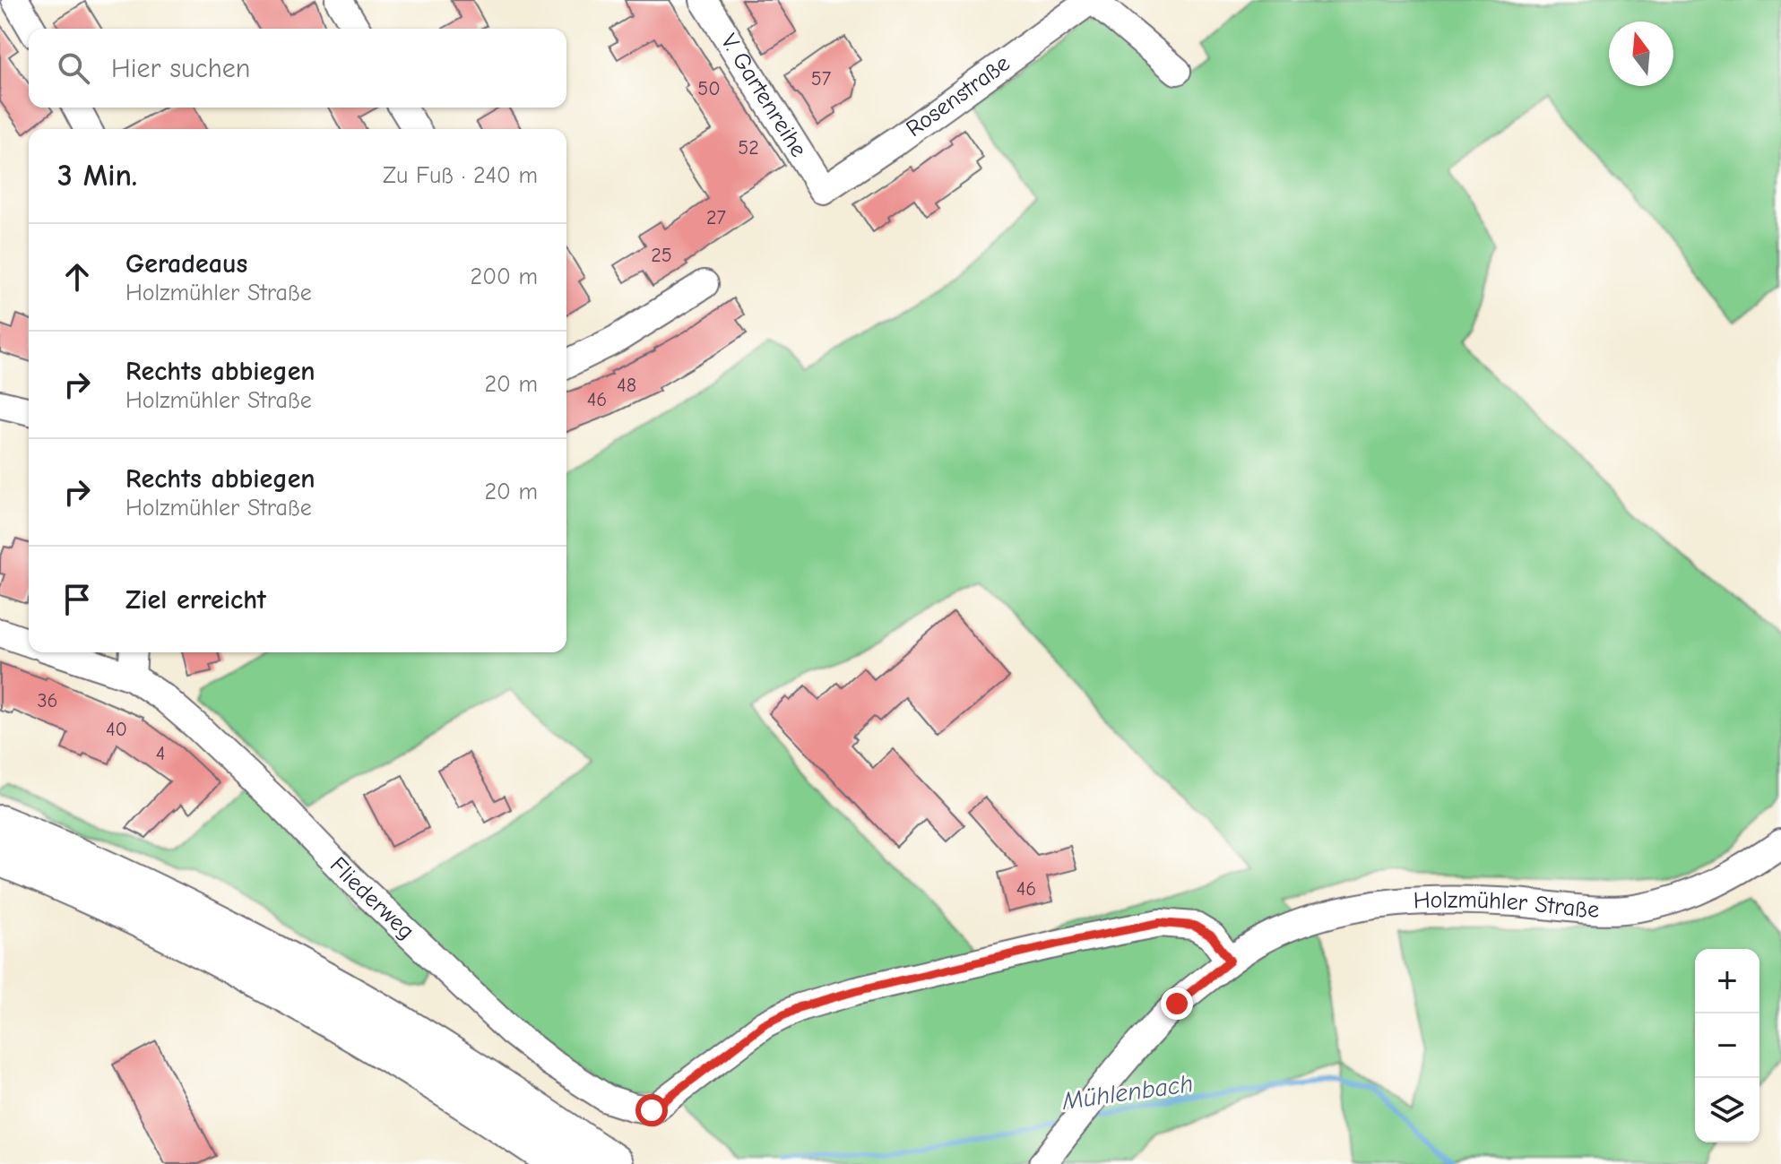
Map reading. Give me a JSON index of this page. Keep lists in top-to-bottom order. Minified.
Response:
{"streets":{"street":["V. Gartenreihe","Rosenstraße","Fliederweg","Holzmühler Straße"]},"crossings":[["V. Gartenreihe","Rosenstraße"],["Fliederweg","Holzmühler Straße"]],"water":["Mühlenbach"],"house_numbers":["57","50","52","27","25","48","46","36","40","4","46"],"north":"top","page":{"search":"Hier suchen","heading":["3 Min.","Zu Fuß · 240 m"],"list":[["Geradeaus","Holzmühler Straße","200 m"],["Rechts abbiegen","Holzmühler Straße","20 m"],["Rechts abbiegen","Holzmühler Straße","20 m"],"Ziel erreicht"],"map_buttons":["+","−"]}}
